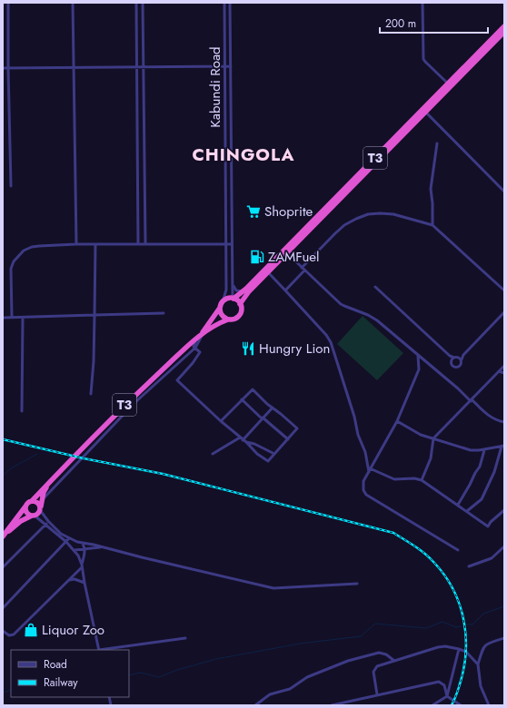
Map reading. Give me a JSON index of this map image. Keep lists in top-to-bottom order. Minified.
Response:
{"streets":{"highway":["T3"],"street":["Kabundi Road"]},"crossings":[["Kabundi Road","T3"]],"districts":["CHINGOLA"],"places":{"supermarket":["Shoprite"],"fuel station":["ZAMFuel"],"restaurant":["Hungry Lion"],"shop":["Liquor Zoo"]},"legend":["Road","Railway"],"scale_bar":"200 m"}
